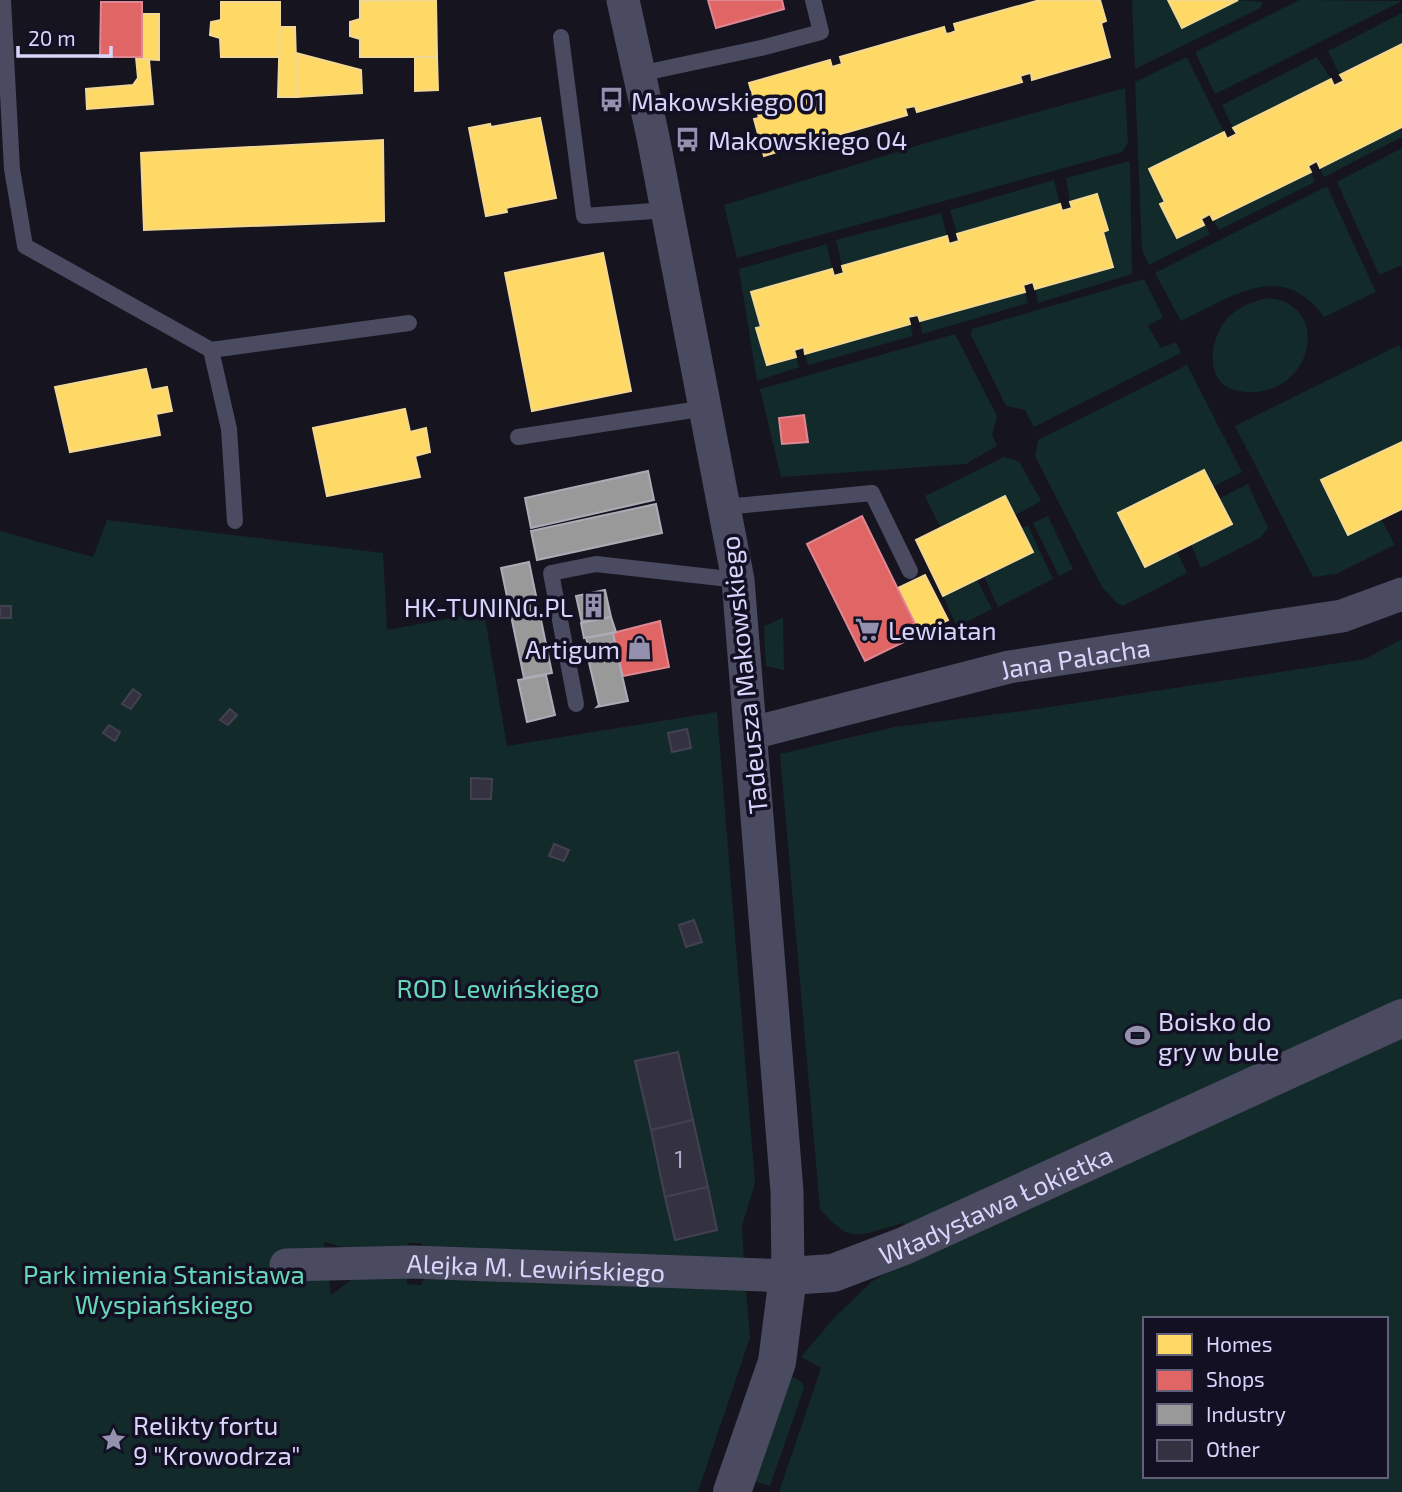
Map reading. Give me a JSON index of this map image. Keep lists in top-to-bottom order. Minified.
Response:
{"streets":{"street":["Jana Palacha","Tadeusza Makowskiego","Władysława Łokietka","Alejka M. Lewińskiego"]},"crossings":[["Jana Palacha","Tadeusza Makowskiego"],["Tadeusza Makowskiego","Władysława Łokietka"],["Tadeusza Makowskiego","Alejka M. Lewińskiego"],["Władysława Łokietka","Alejka M. Lewińskiego"]],"parks":["ROD Lewińskiego","Park imienia Stanisława Wyspiańskiego"],"places":{"bus stop":["Makowskiego 01","Makowskiego 04"],"building":["HK-TUNING.PL"],"supermarket":["Lewiatan"],"shop":["Artigum"],"sports":["Boisko do gry w bule"],"place":["Relikty fortu 9 \"Krowodrza\""]},"house_numbers":["1"],"legend":["Homes","Shops","Industry","Other"],"scale_bar":"20 m"}
